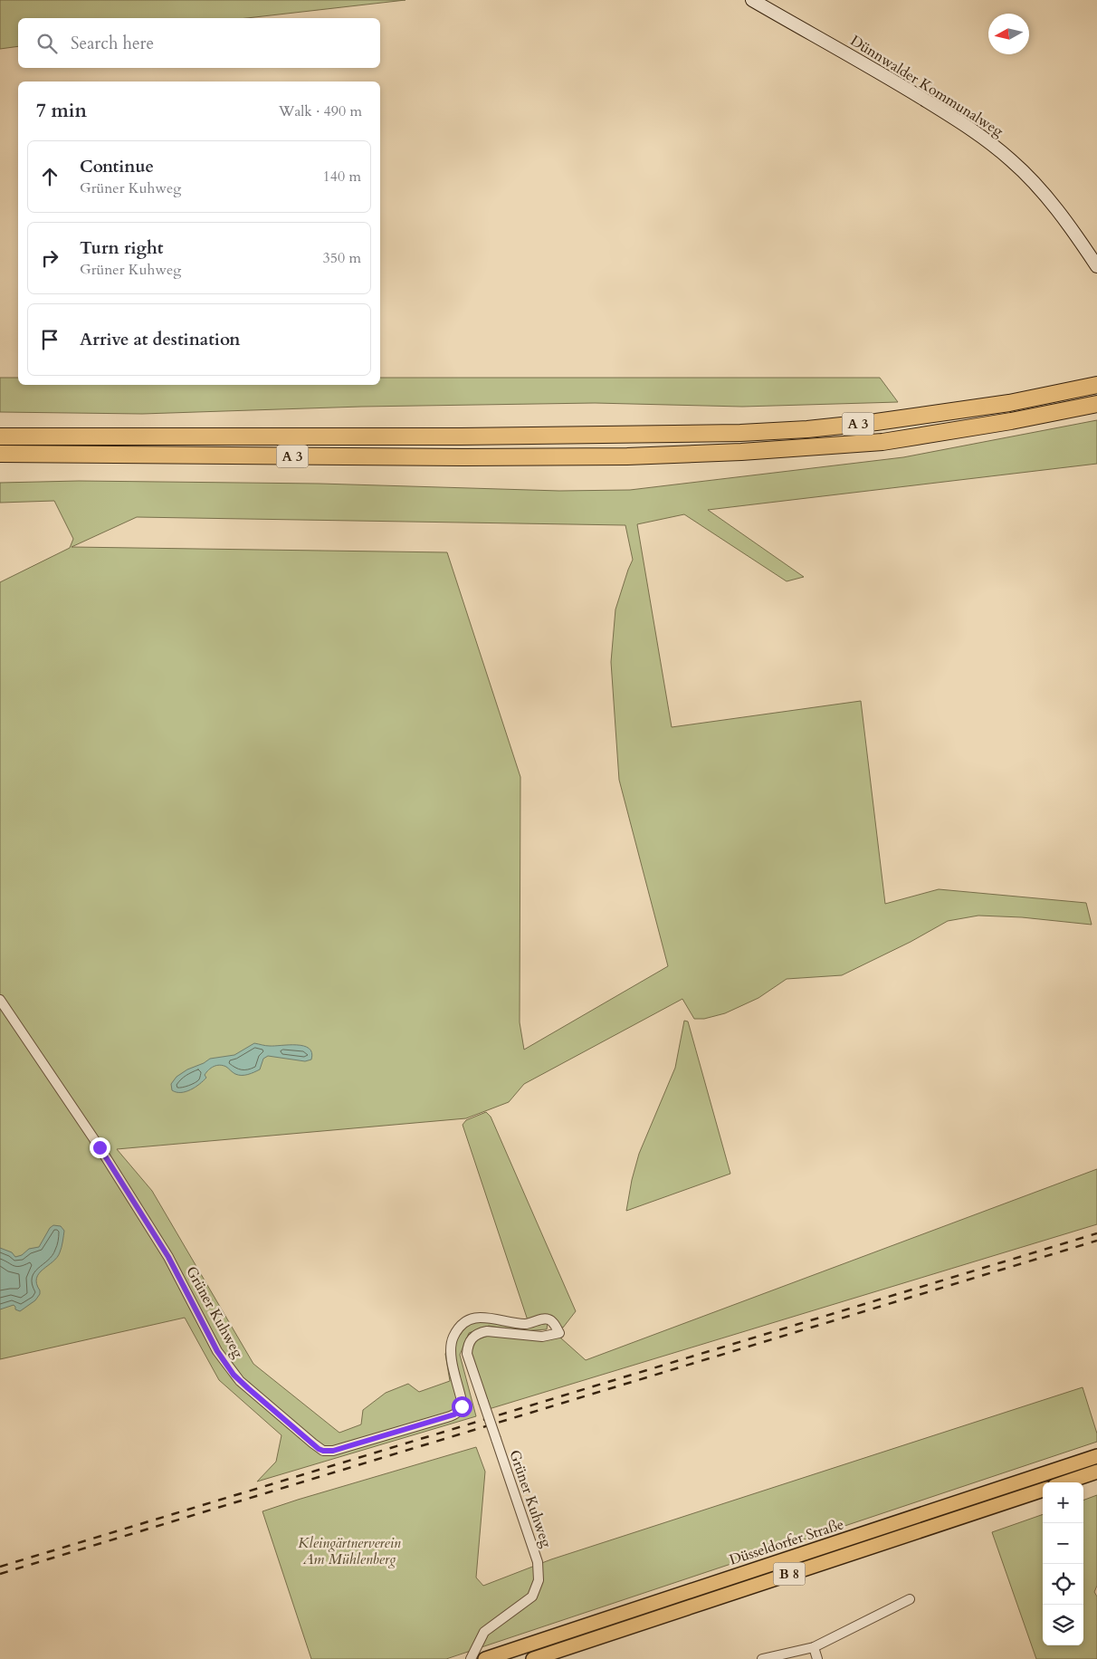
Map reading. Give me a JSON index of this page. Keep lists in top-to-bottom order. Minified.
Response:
{"streets":{"highway":["A 3"],"main road":["Dünnwalder Kommunalweg","Düsseldorfer Straße","B 8"],"street":["Grüner Kuhweg"]},"parks":["Kleingärtnerverein Am Mühlenberg"],"north":"left","page":{"search":"Search here","heading":["7 min","Walk · 490 m"],"list":[["Continue","Grüner Kuhweg","140 m"],["Turn right","Grüner Kuhweg","350 m"],"Arrive at destination"],"map_buttons":["+","−"]}}
